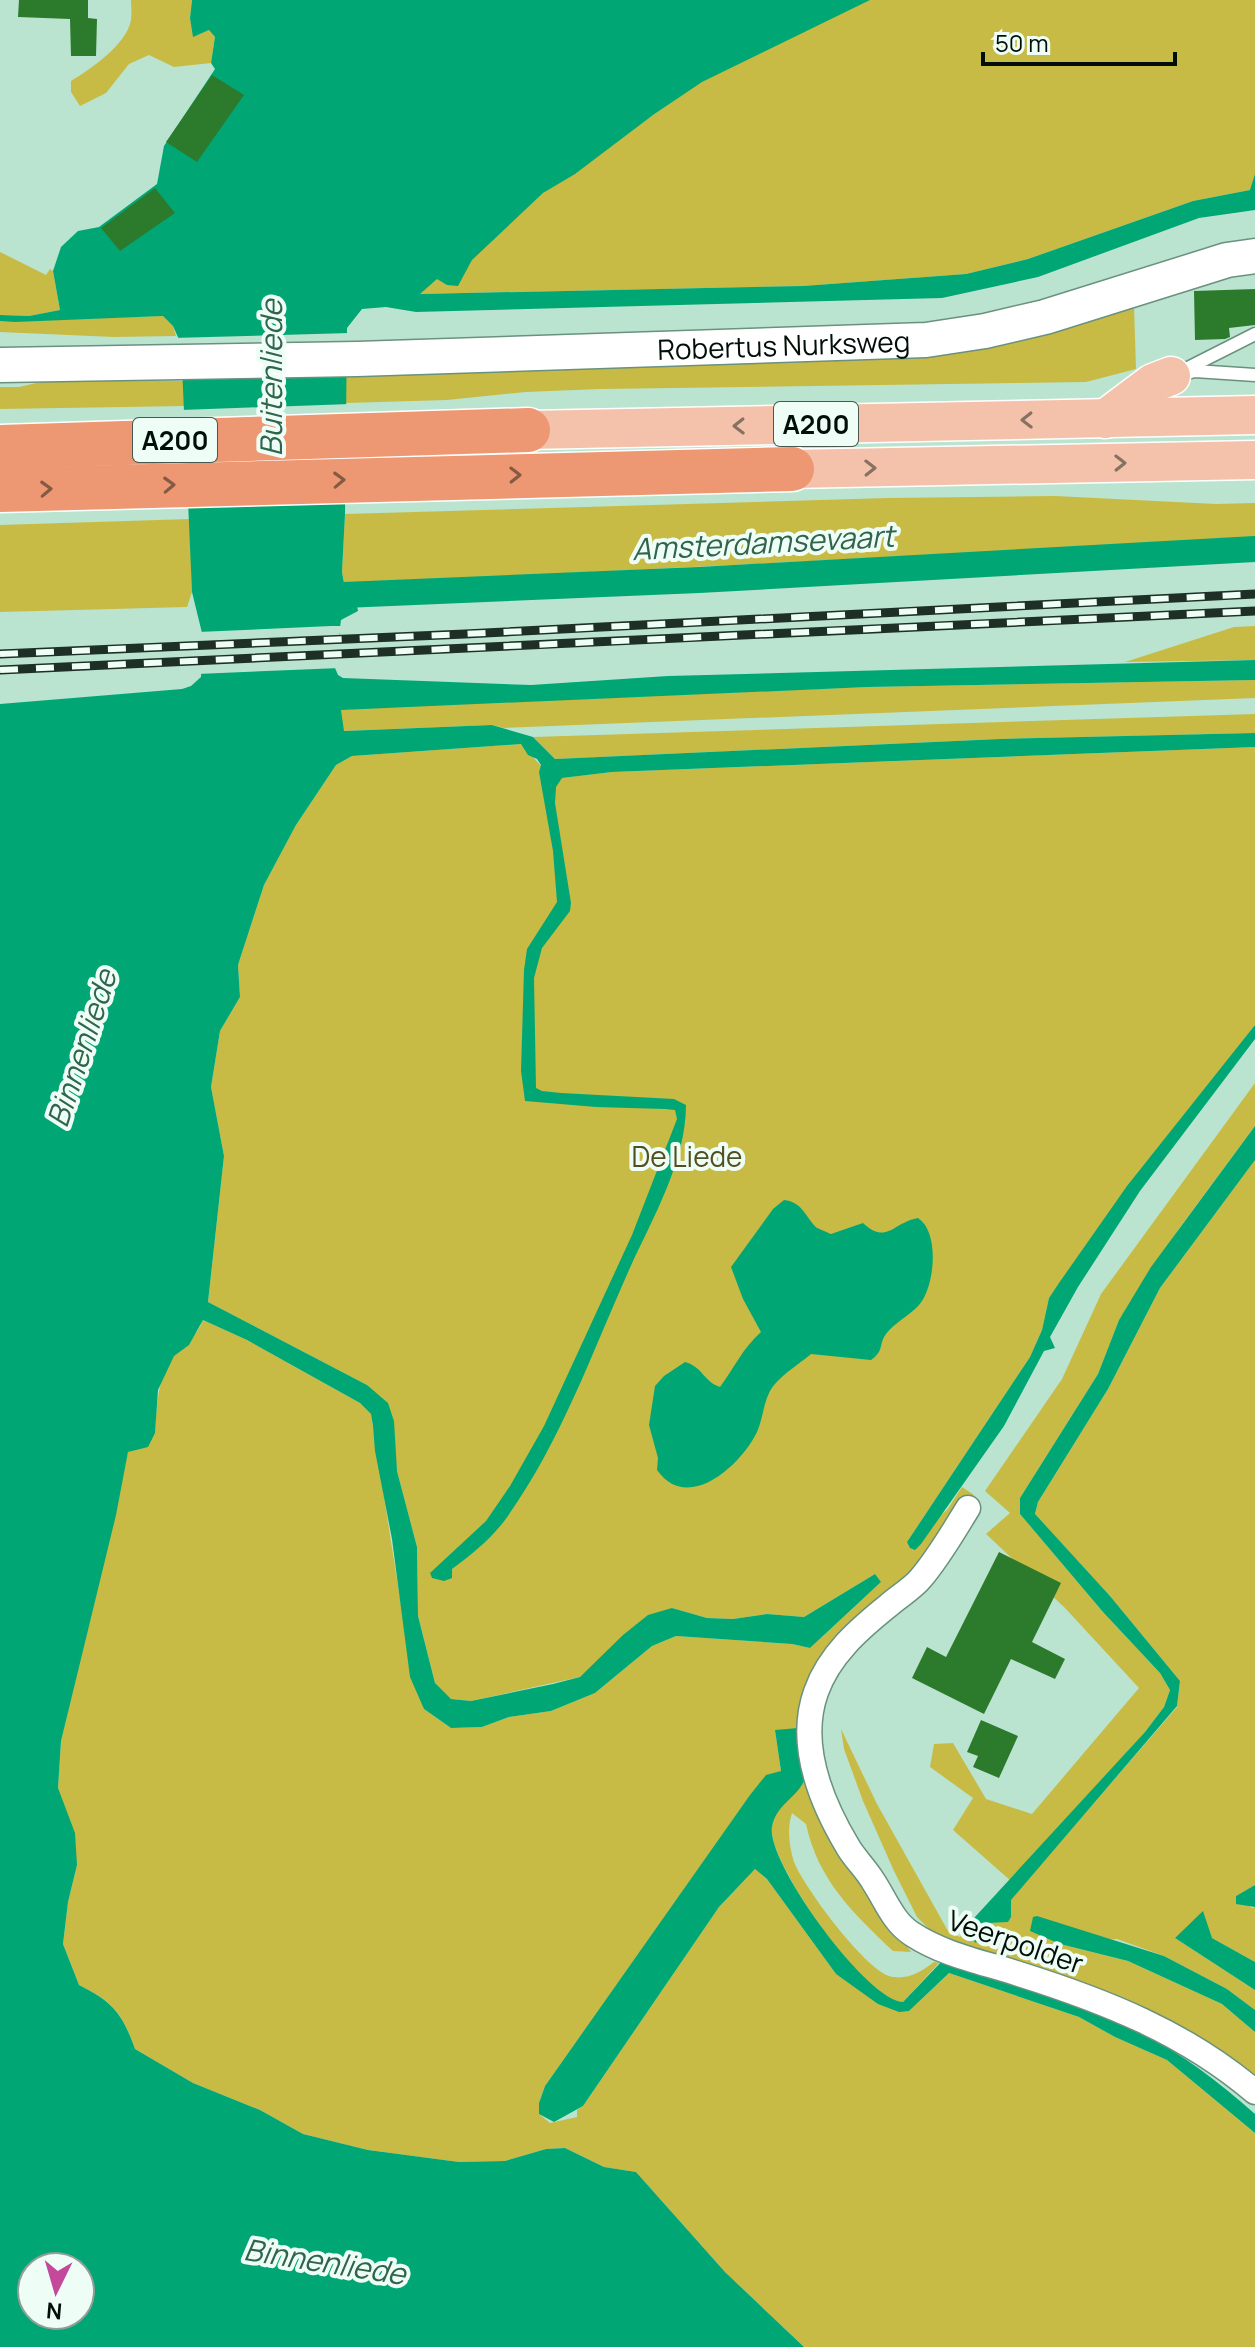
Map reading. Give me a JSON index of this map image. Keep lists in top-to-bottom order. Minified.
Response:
{"streets":{"highway":["A200"],"main road":["Robertus Nurksweg"],"street":["Veerpolder"]},"water":["Buitenliede","Amsterdamsevaart","Binnenliede"],"parks":["De Liede"],"scale_bar":"50 m","north":"bottom"}
